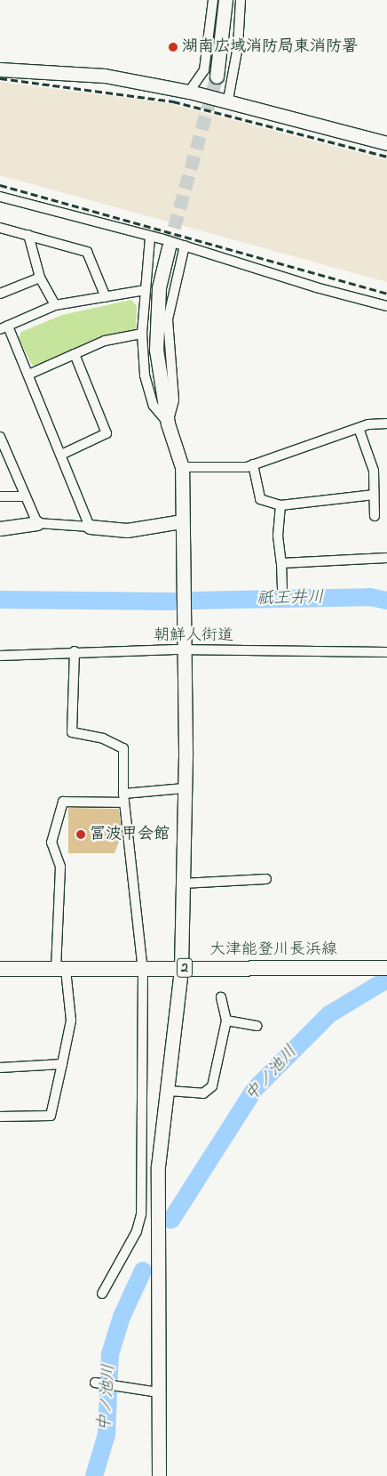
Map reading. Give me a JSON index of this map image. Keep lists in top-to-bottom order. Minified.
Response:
{"streets":{"main road":["大津能登川長浜線","2"],"street":["朝鮮人街道"]},"water":["祇王井川","中ノ池川"],"places":["湖南広域消防局東消防署","冨波甲会館"]}
